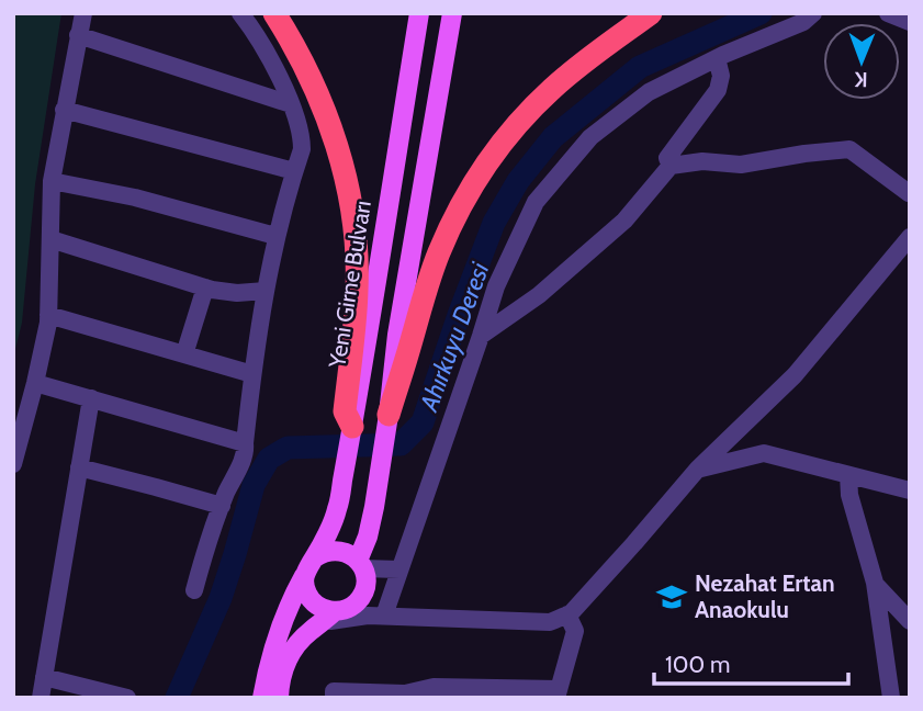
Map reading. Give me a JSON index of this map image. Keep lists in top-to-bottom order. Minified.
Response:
{"streets":{"main road":["Yeni Girne Bulvarı"]},"water":["Ahırkuyu Deresi"],"places":{"school or university":["Nezahat Ertan Anaokulu"]},"scale_bar":"100 m","north":"bottom"}
